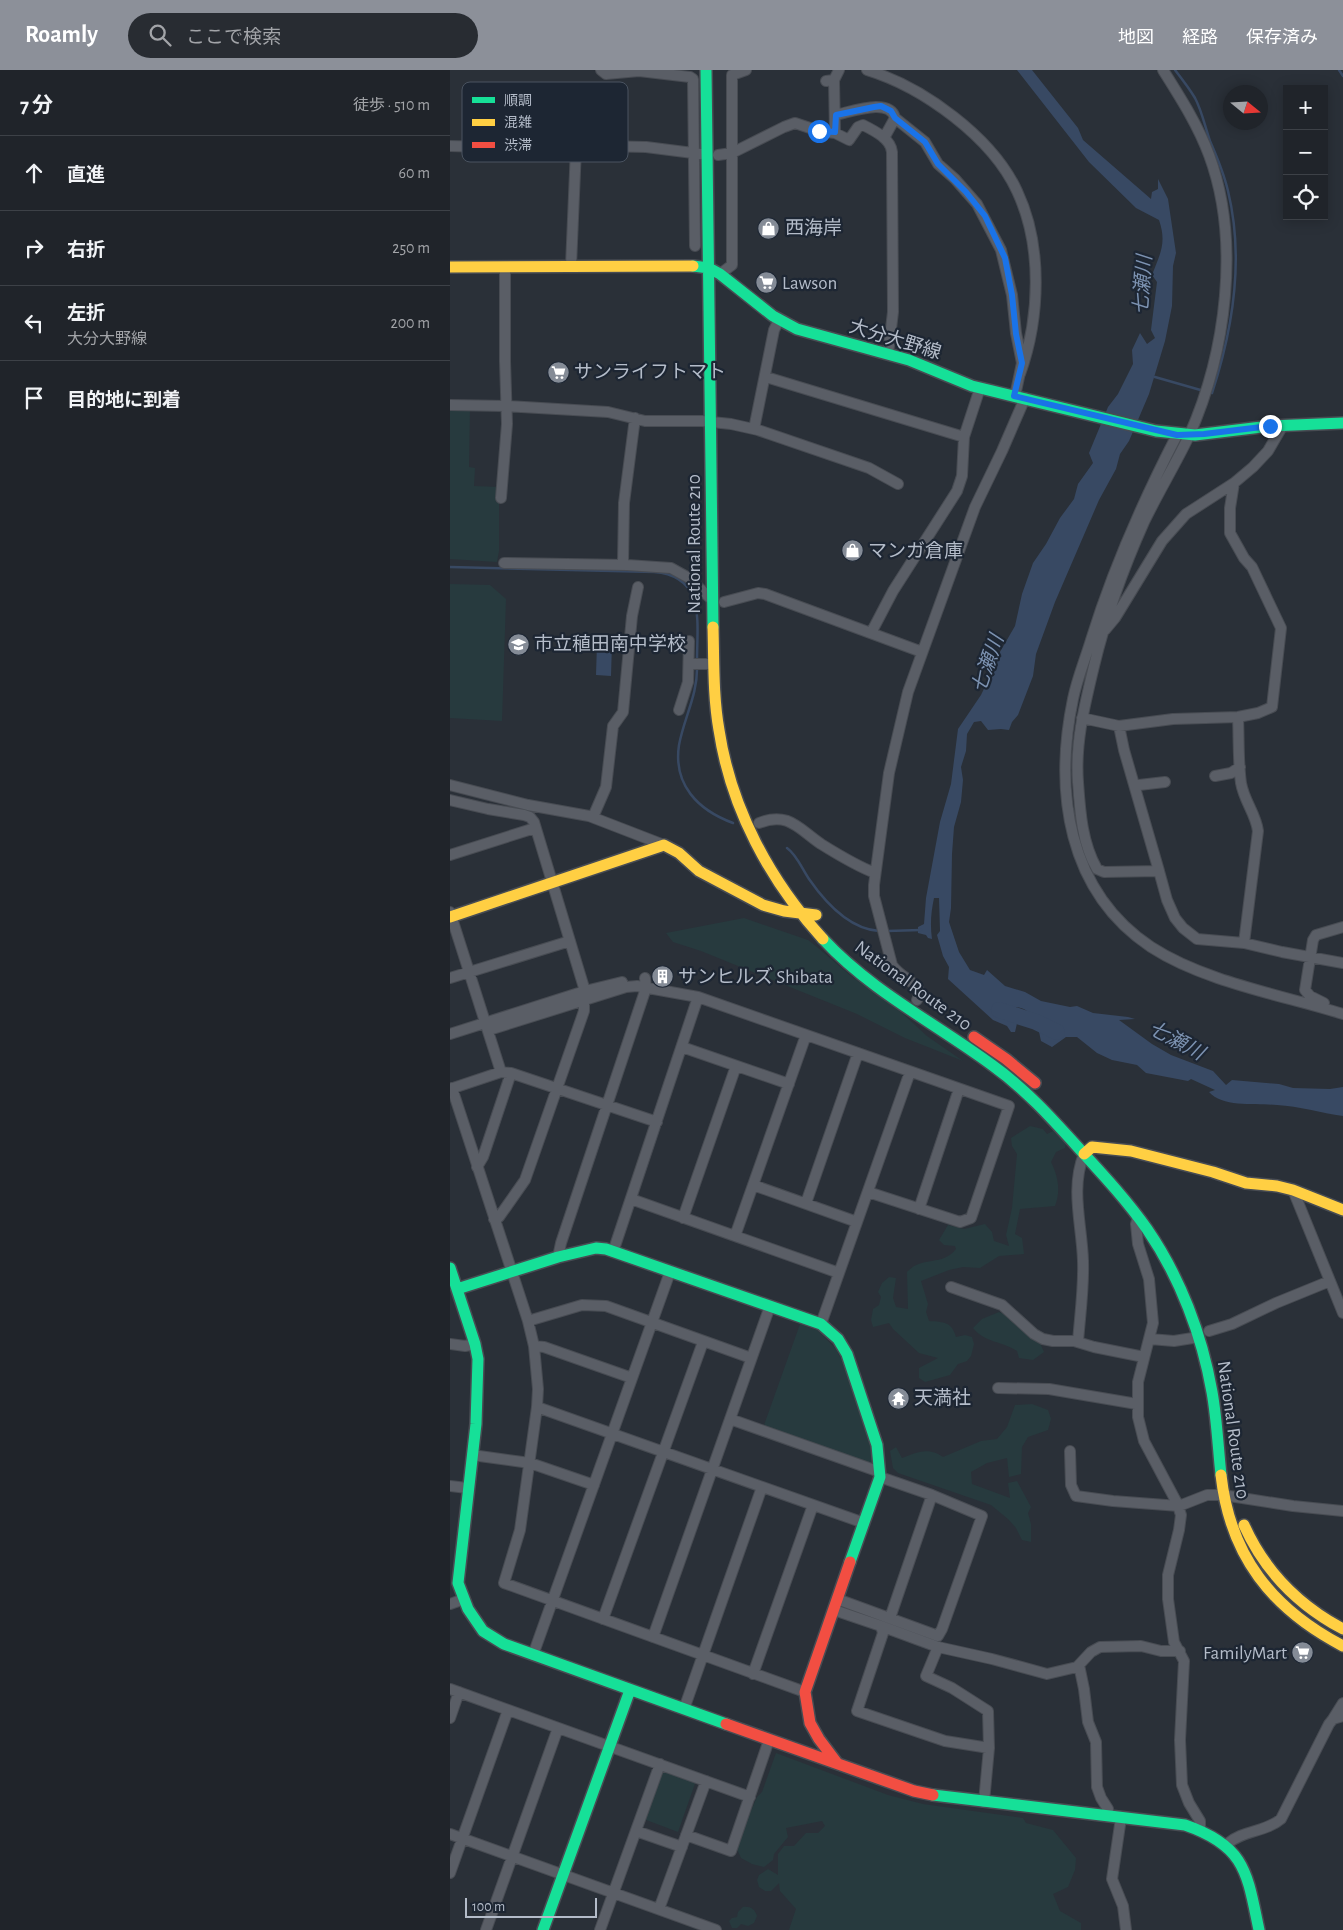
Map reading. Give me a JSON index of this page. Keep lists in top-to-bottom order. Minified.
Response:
{"streets":{"main road":["大分大野線","National Route 210"]},"crossings":[["大分大野線","National Route 210"]],"water":["七瀬川"],"places":{"shop":["西海岸","マンガ倉庫"],"supermarket":["Lawson","サンライフトマト","FamilyMart"],"school or university":["市立稙田南中学校"],"building":["サンヒルズ Shibata"],"temple":["天満社"]},"legend":["順調","混雑","渋滞"],"scale_bar":"100 m","north":"right","page":{"header":"Roamly","search":"ここで検索","nav":["地図","経路","保存済み"],"heading":["7 分","徒歩 · 510 m"],"map_buttons":["+","−"],"list":[["直進","60 m"],["右折","250 m"],["左折","大分大野線","200 m"],"目的地に到着"],"scale":"100 m"}}
